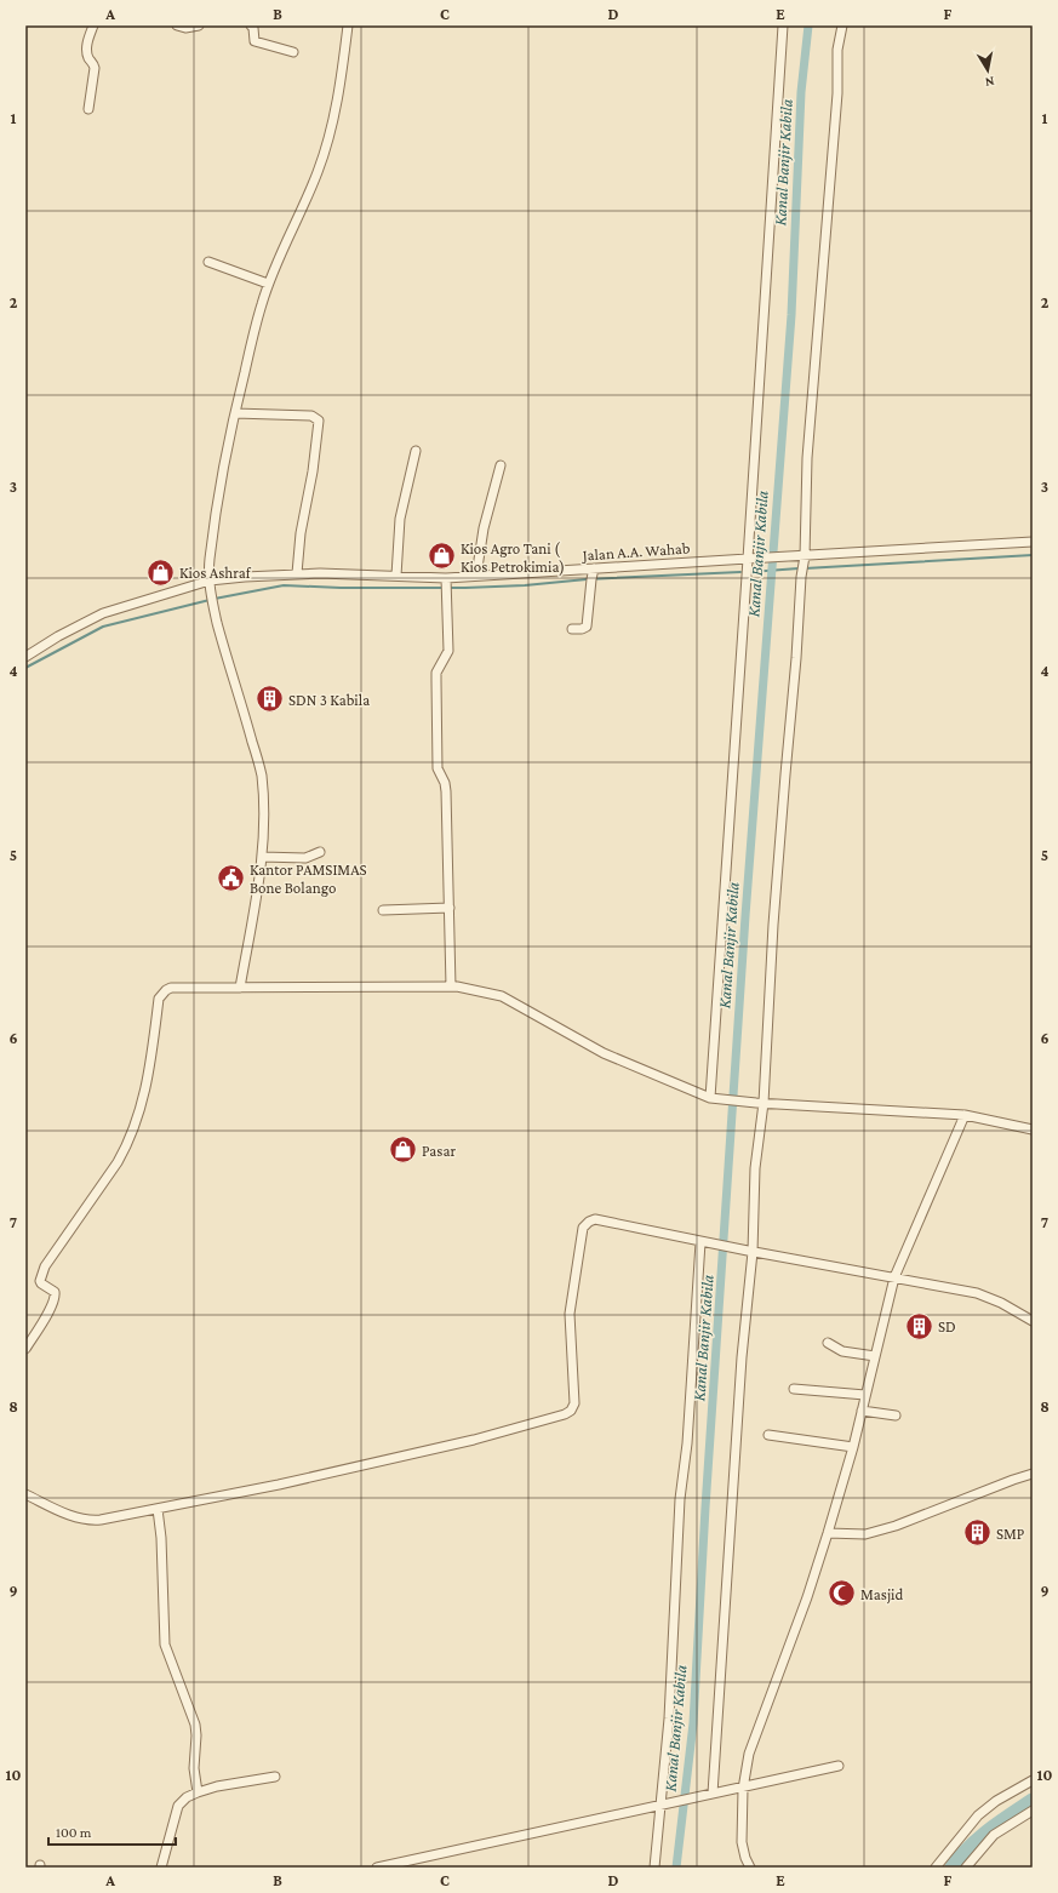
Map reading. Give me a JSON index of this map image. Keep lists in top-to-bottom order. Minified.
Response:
{"streets":{"street":["Jalan A.A. Wahab"]},"water":["Kanal Banjir Kabila"],"places":{"shop":["Kios Agro Tani ( Kios Petrokimia)","Kios Ashraf","Pasar"],"building":["SDN 3 Kabila","SD","SMP"],"public building":["Kantor PAMSIMAS Bone Bolango"],"mosque":["Masjid"]},"scale_bar":"100 m","north":"bottom","grid":{"columns":["A","B","C","D","E","F"],"rows":["1","2","3","4","5","6","7","8","9","10"]}}
